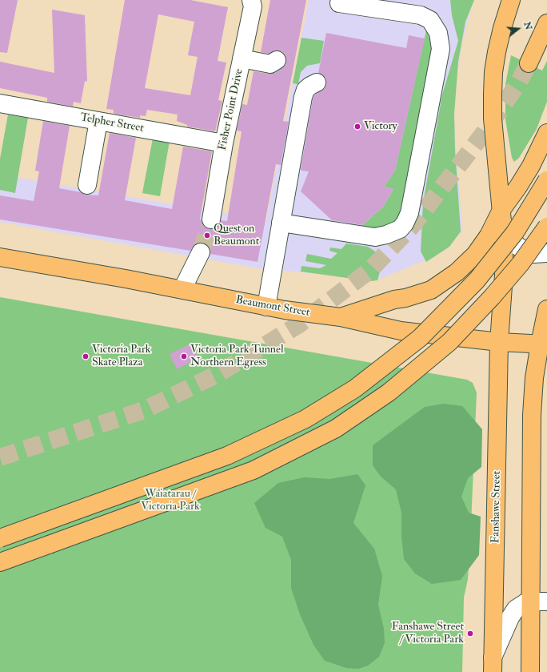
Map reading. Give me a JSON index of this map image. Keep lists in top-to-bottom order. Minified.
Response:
{"streets":{"main road":["Beaumont Street","Fanshawe Street"],"street":["Fisher Point Drive","Telpher Street"]},"crossings":[["Fisher Point Drive","Telpher Street"],["Beaumont Street","Fanshawe Street"]],"parks":["Waiatarau / Victoria Park"],"places":["Victory","Quest on Beaumont","Victoria Park Skate Plaza","Victoria Park Tunnel Northern Egress","Fanshawe Street / Victoria Park"],"north":"right"}
